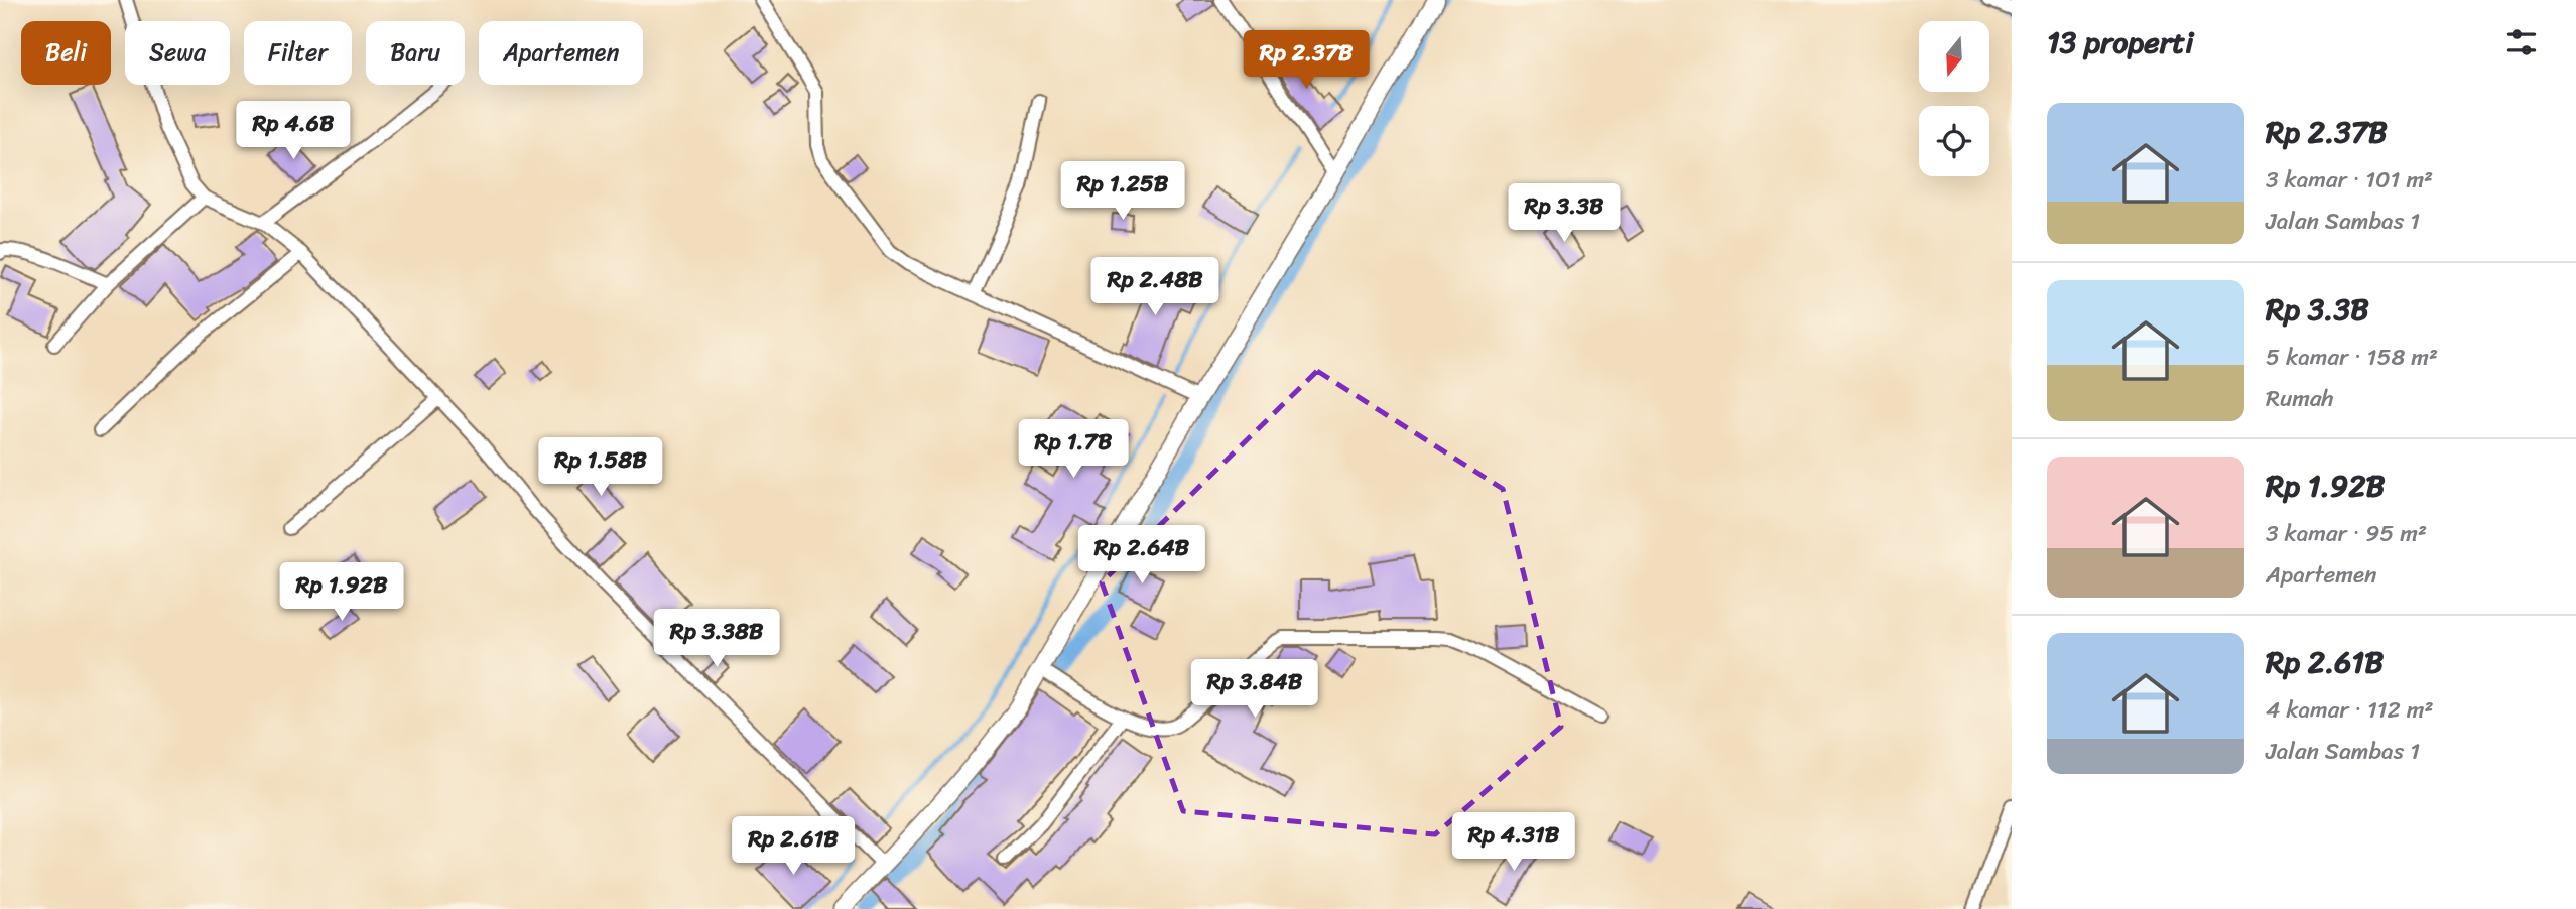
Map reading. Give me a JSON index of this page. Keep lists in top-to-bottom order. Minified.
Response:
{"north":"bottom","page":{"heading":"13 properti","chip":["Beli","Sewa","Filter","Baru","Apartemen"],"price":["Rp 2.37B","Rp 4.6B","Rp 1.25B","Rp 3.3B","Rp 2.48B","Rp 1.7B","Rp 1.58B","Rp 2.64B","Rp 1.92B","Rp 3.38B","Rp 3.84B","Rp 4.31B","Rp 2.61B"],"list":[{"name":"Rp 2.37B","note":"3 kamar · 101 m² · Jalan Sambas 1"},{"name":"Rp 3.3B","note":"5 kamar · 158 m² · Rumah"},{"name":"Rp 1.92B","note":"3 kamar · 95 m² · Apartemen"},{"name":"Rp 2.61B","note":"4 kamar · 112 m² · Jalan Sambas 1"}]}}
